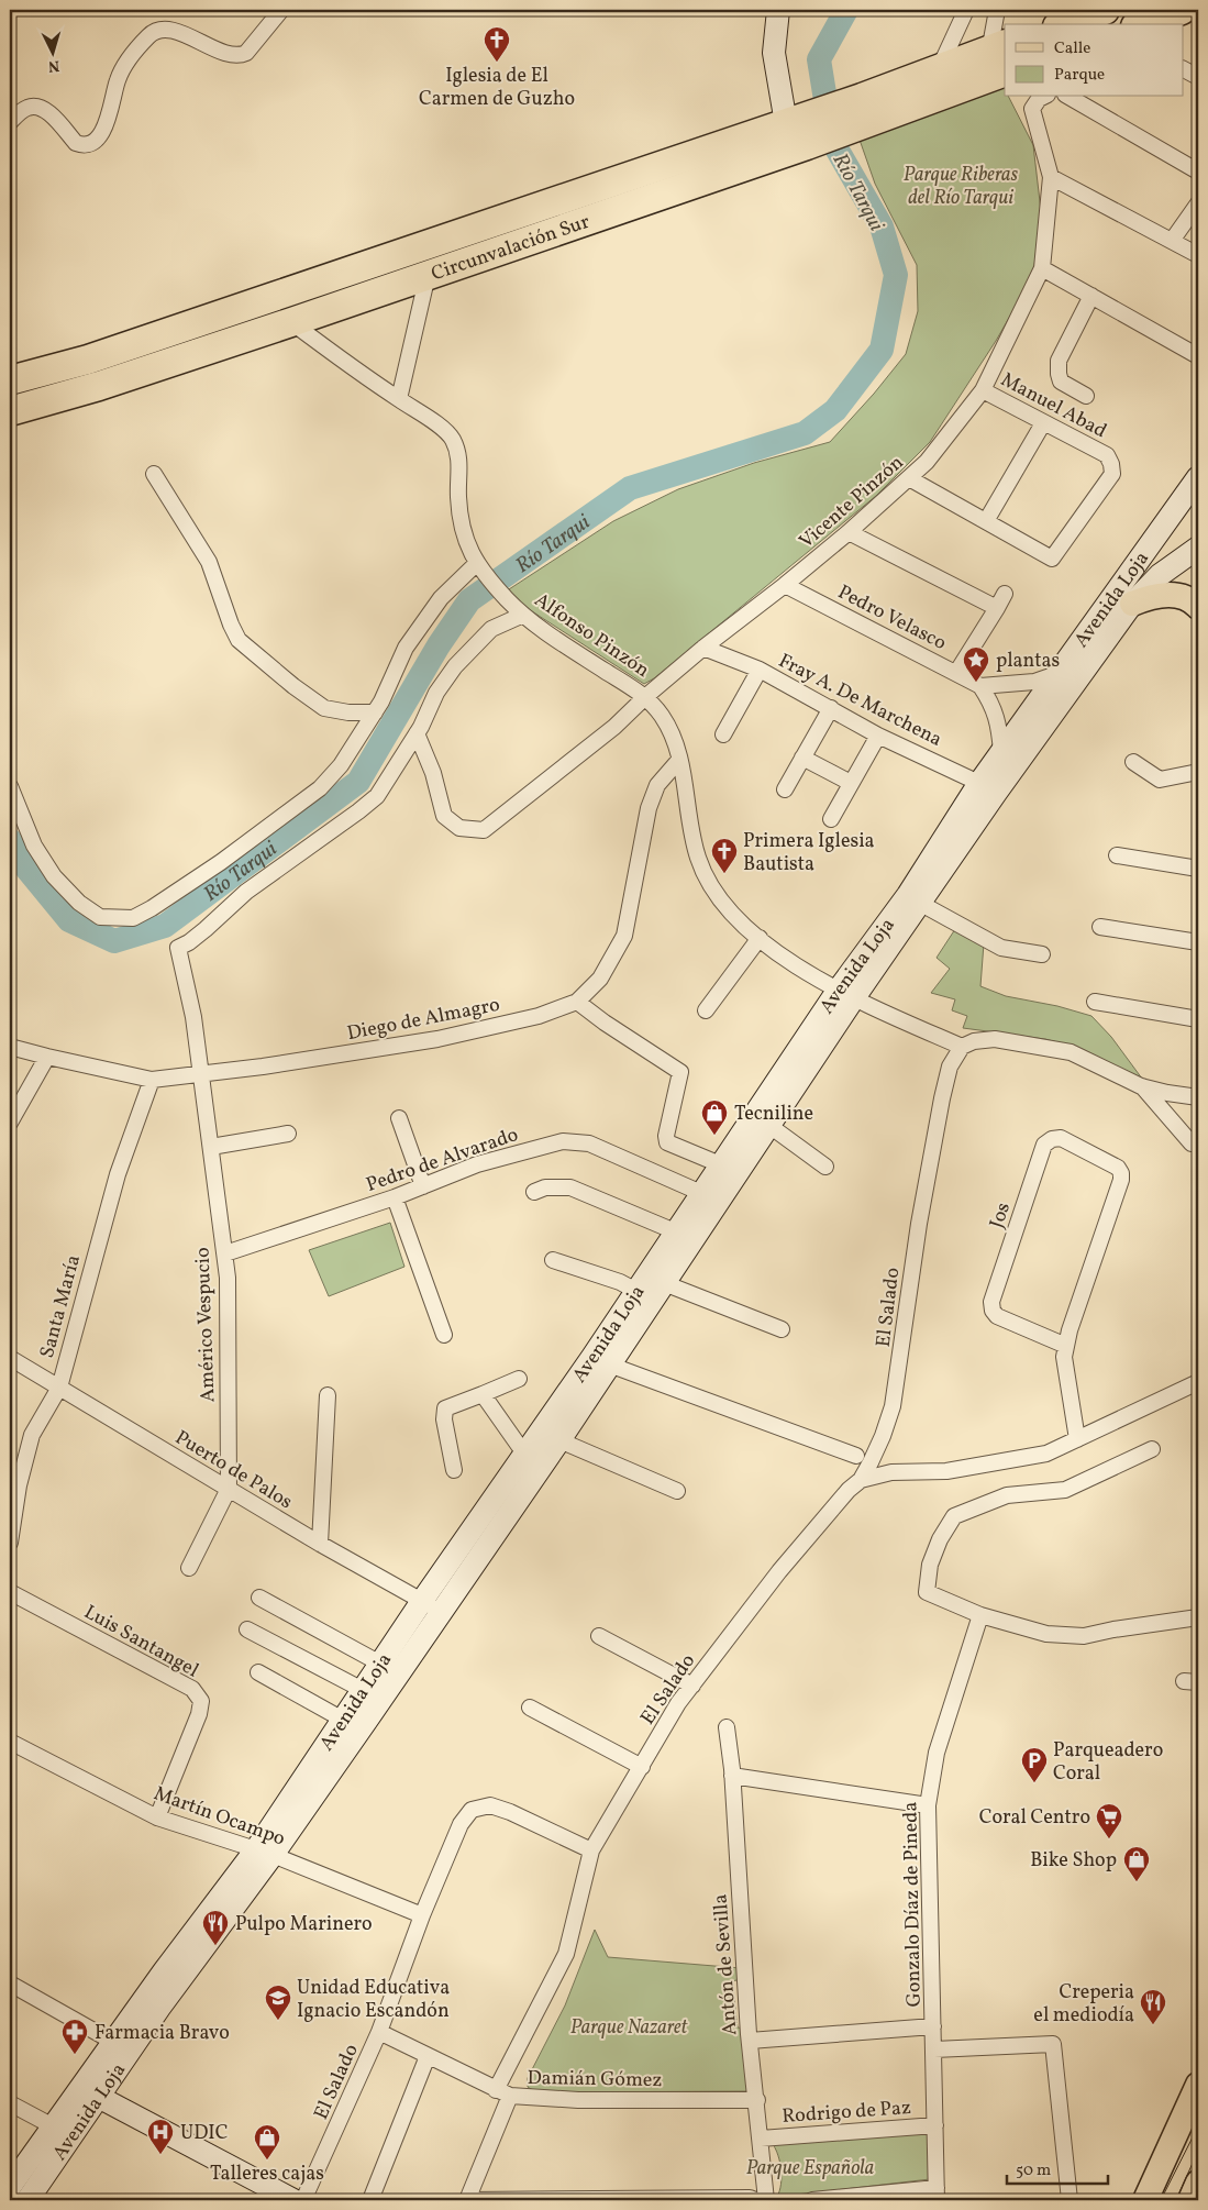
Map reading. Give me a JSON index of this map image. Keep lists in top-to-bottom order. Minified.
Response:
{"streets":{"highway":["Circunvalación Sur"],"main road":["Avenida Loja"],"street":["Manuel Abad","Vicente Pinzón","Pedro Velasco","Alfonso Pinzón","Fray A. De Marchena","Diego de Almagro","Pedro de Alvarado","Jos","Santa María","El Salado","Américo Vespucio","Puerto de Palos","Luis Santangel","Martín Ocampo","Gonzalo Díaz de Pineda","Antón de Sevilla","Damián Gómez","Rodrigo de Paz"]},"crossings":[["Circunvalación Sur","Alfonso Pinzón"],["Manuel Abad","Vicente Pinzón"],["Vicente Pinzón","Pedro Velasco"],["Vicente Pinzón","Alfonso Pinzón"],["Vicente Pinzón","Fray A. De Marchena"],["Vicente Pinzón","Américo Vespucio"],["Avenida Loja","Alfonso Pinzón"],["Avenida Loja","Fray A. De Marchena"],["Avenida Loja","Pedro de Alvarado"],["Avenida Loja","Puerto de Palos"],["Avenida Loja","Martín Ocampo"],["Alfonso Pinzón","Diego de Almagro"],["Alfonso Pinzón","El Salado"],["Diego de Almagro","Santa María"],["Diego de Almagro","Américo Vespucio"],["Pedro de Alvarado","Américo Vespucio"],["Santa María","Puerto de Palos"],["El Salado","Martín Ocampo"],["El Salado","Damián Gómez"],["Américo Vespucio","Puerto de Palos"],["Luis Santangel","Martín Ocampo"],["Gonzalo Díaz de Pineda","Rodrigo de Paz"],["Antón de Sevilla","Damián Gómez"],["Antón de Sevilla","Rodrigo de Paz"]],"water":["Río Tarqui"],"parks":["Parque Riberas del Río Tarqui","Parque Nazaret","Parque Española"],"places":{"church":["Iglesia de El Carmen de Guzho","Primera Iglesia Bautista"],"place":["plantas"],"shop":["Tecniline","Bike Shop","Talleres cajas"],"parking":["Parqueadero Coral"],"supermarket":["Coral Centro"],"restaurant":["Pulpo Marinero","Creperia el mediodía"],"school or university":["Unidad Educativa Ignacio Escandón"],"pharmacy":["Farmacia Bravo"],"hospital":["UDIC"]},"legend":["Calle","Parque"],"scale_bar":"50 m","north":"bottom"}
